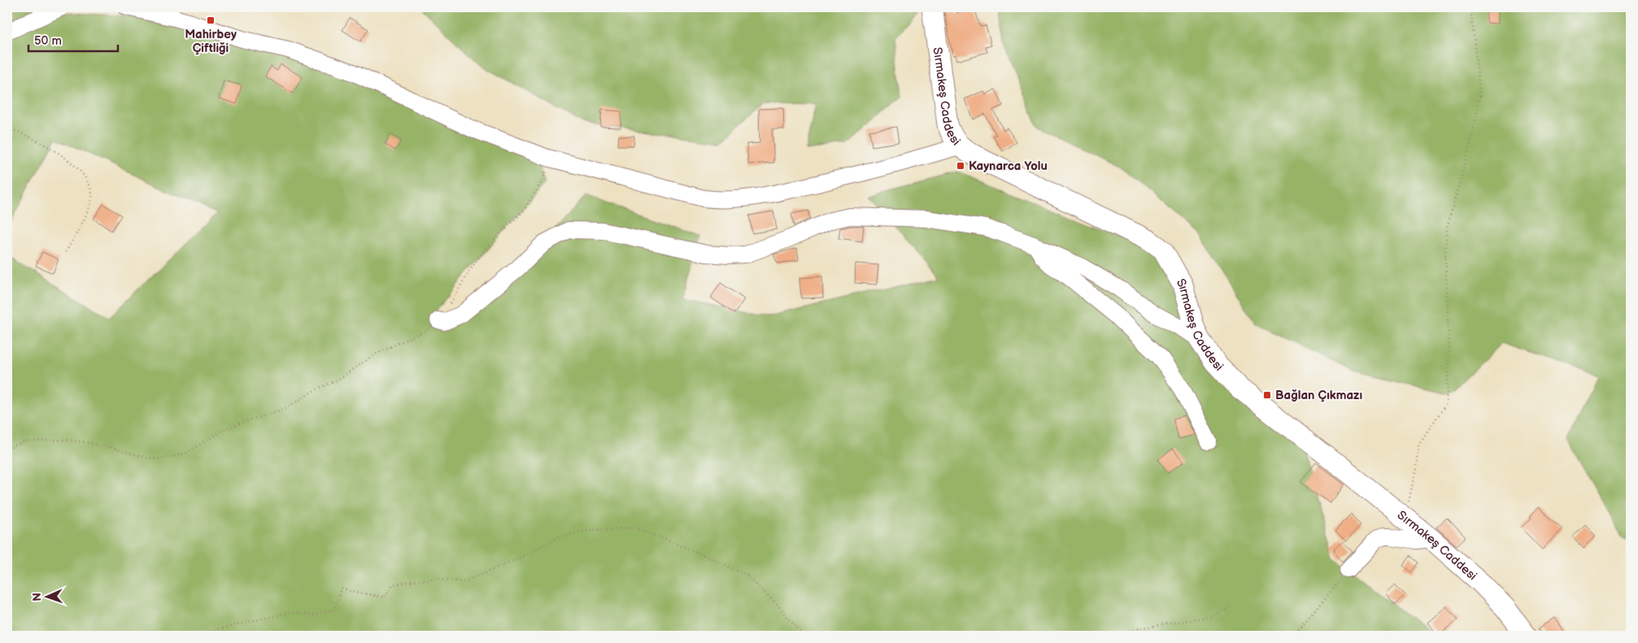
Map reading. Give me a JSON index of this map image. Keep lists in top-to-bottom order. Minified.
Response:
{"streets":{"main road":["Sırmakeş Caddesi"]},"places":{"transit":["Mahirbey Çiftliği","Kaynarca Yolu","Bağlan Çıkmazı"]},"scale_bar":"50 m","north":"left"}
